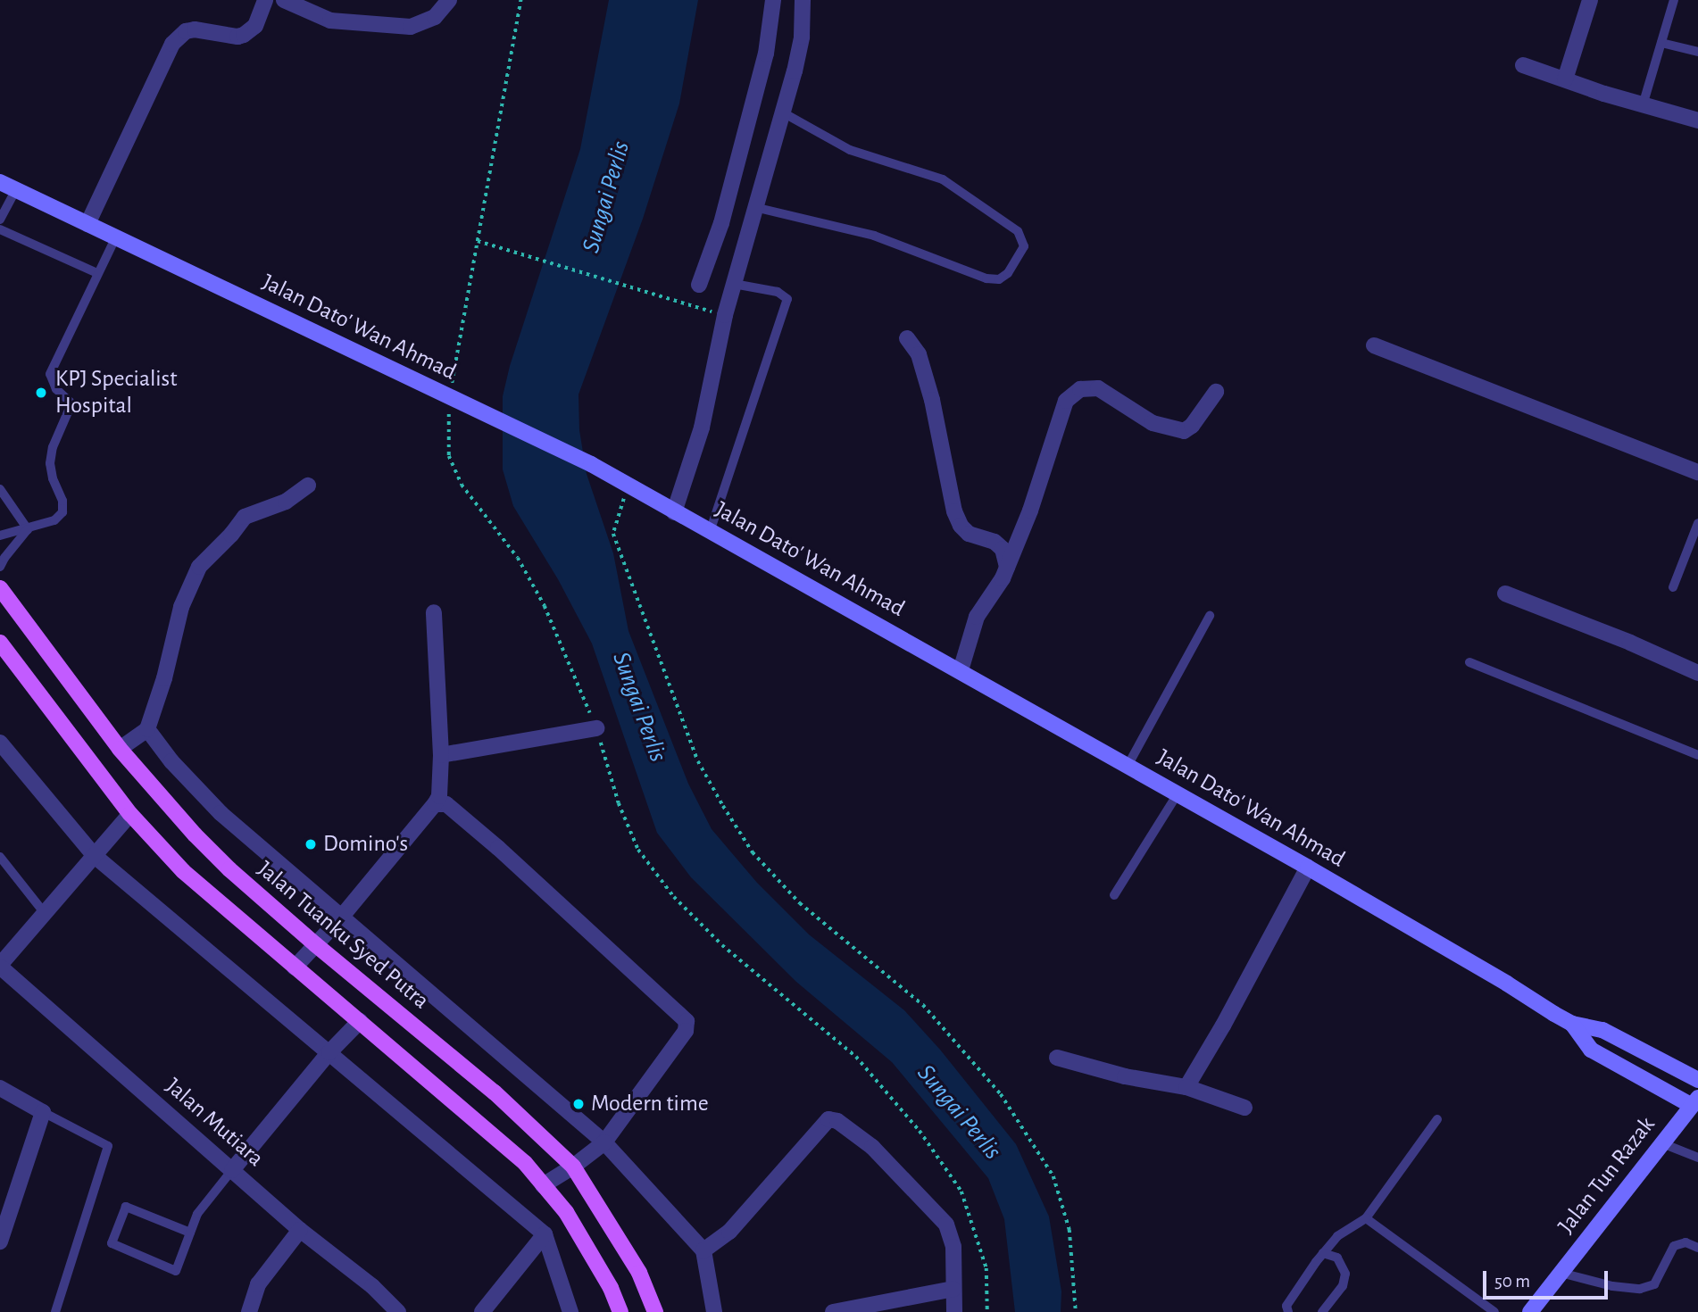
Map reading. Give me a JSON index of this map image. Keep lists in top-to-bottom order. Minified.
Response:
{"streets":{"main road":["Jalan Dato' Wan Ahmad","Jalan Tuanku Syed Putra","Jalan Tun Razak"],"street":["Jalan Mutiara"]},"water":["Sungai Perlis"],"places":["KPJ Specialist Hospital","Domino's","Modern time"],"scale_bar":"50 m"}
